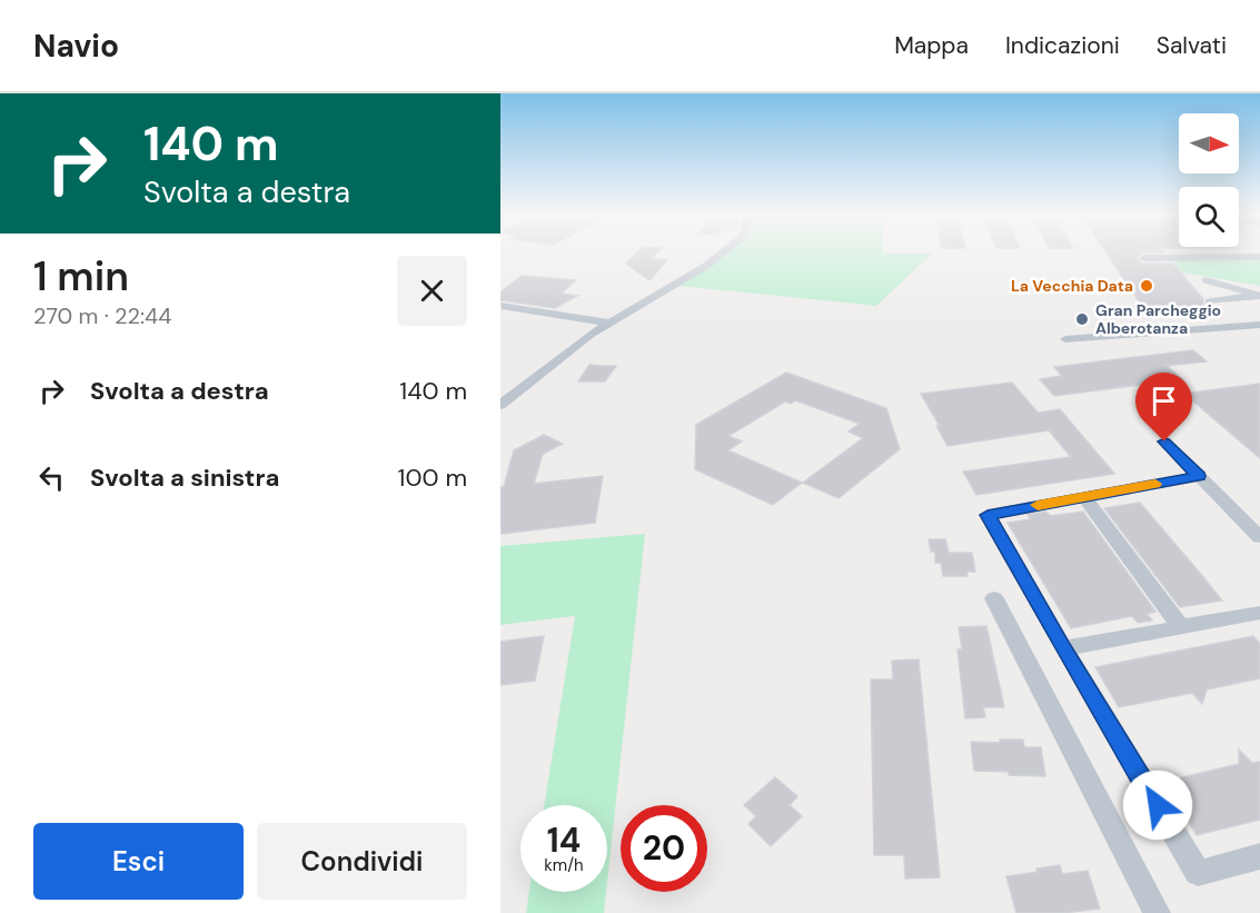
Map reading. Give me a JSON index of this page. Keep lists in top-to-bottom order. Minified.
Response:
{"places":["La Vecchia Data","Gran Parcheggio Alberotanza"],"north":"right","page":{"header":"Navio","nav":["Mappa","Indicazioni","Salvati"],"turn":["140 m","Svolta a destra"],"heading":["1 min","270 m · 22:44"],"list":[{"name":"Svolta a destra","value":"140 m"},{"name":"Svolta a sinistra","value":"100 m"}],"speed":"14 km/h","limit":"20","buttons":["Esci","Condividi"]}}
